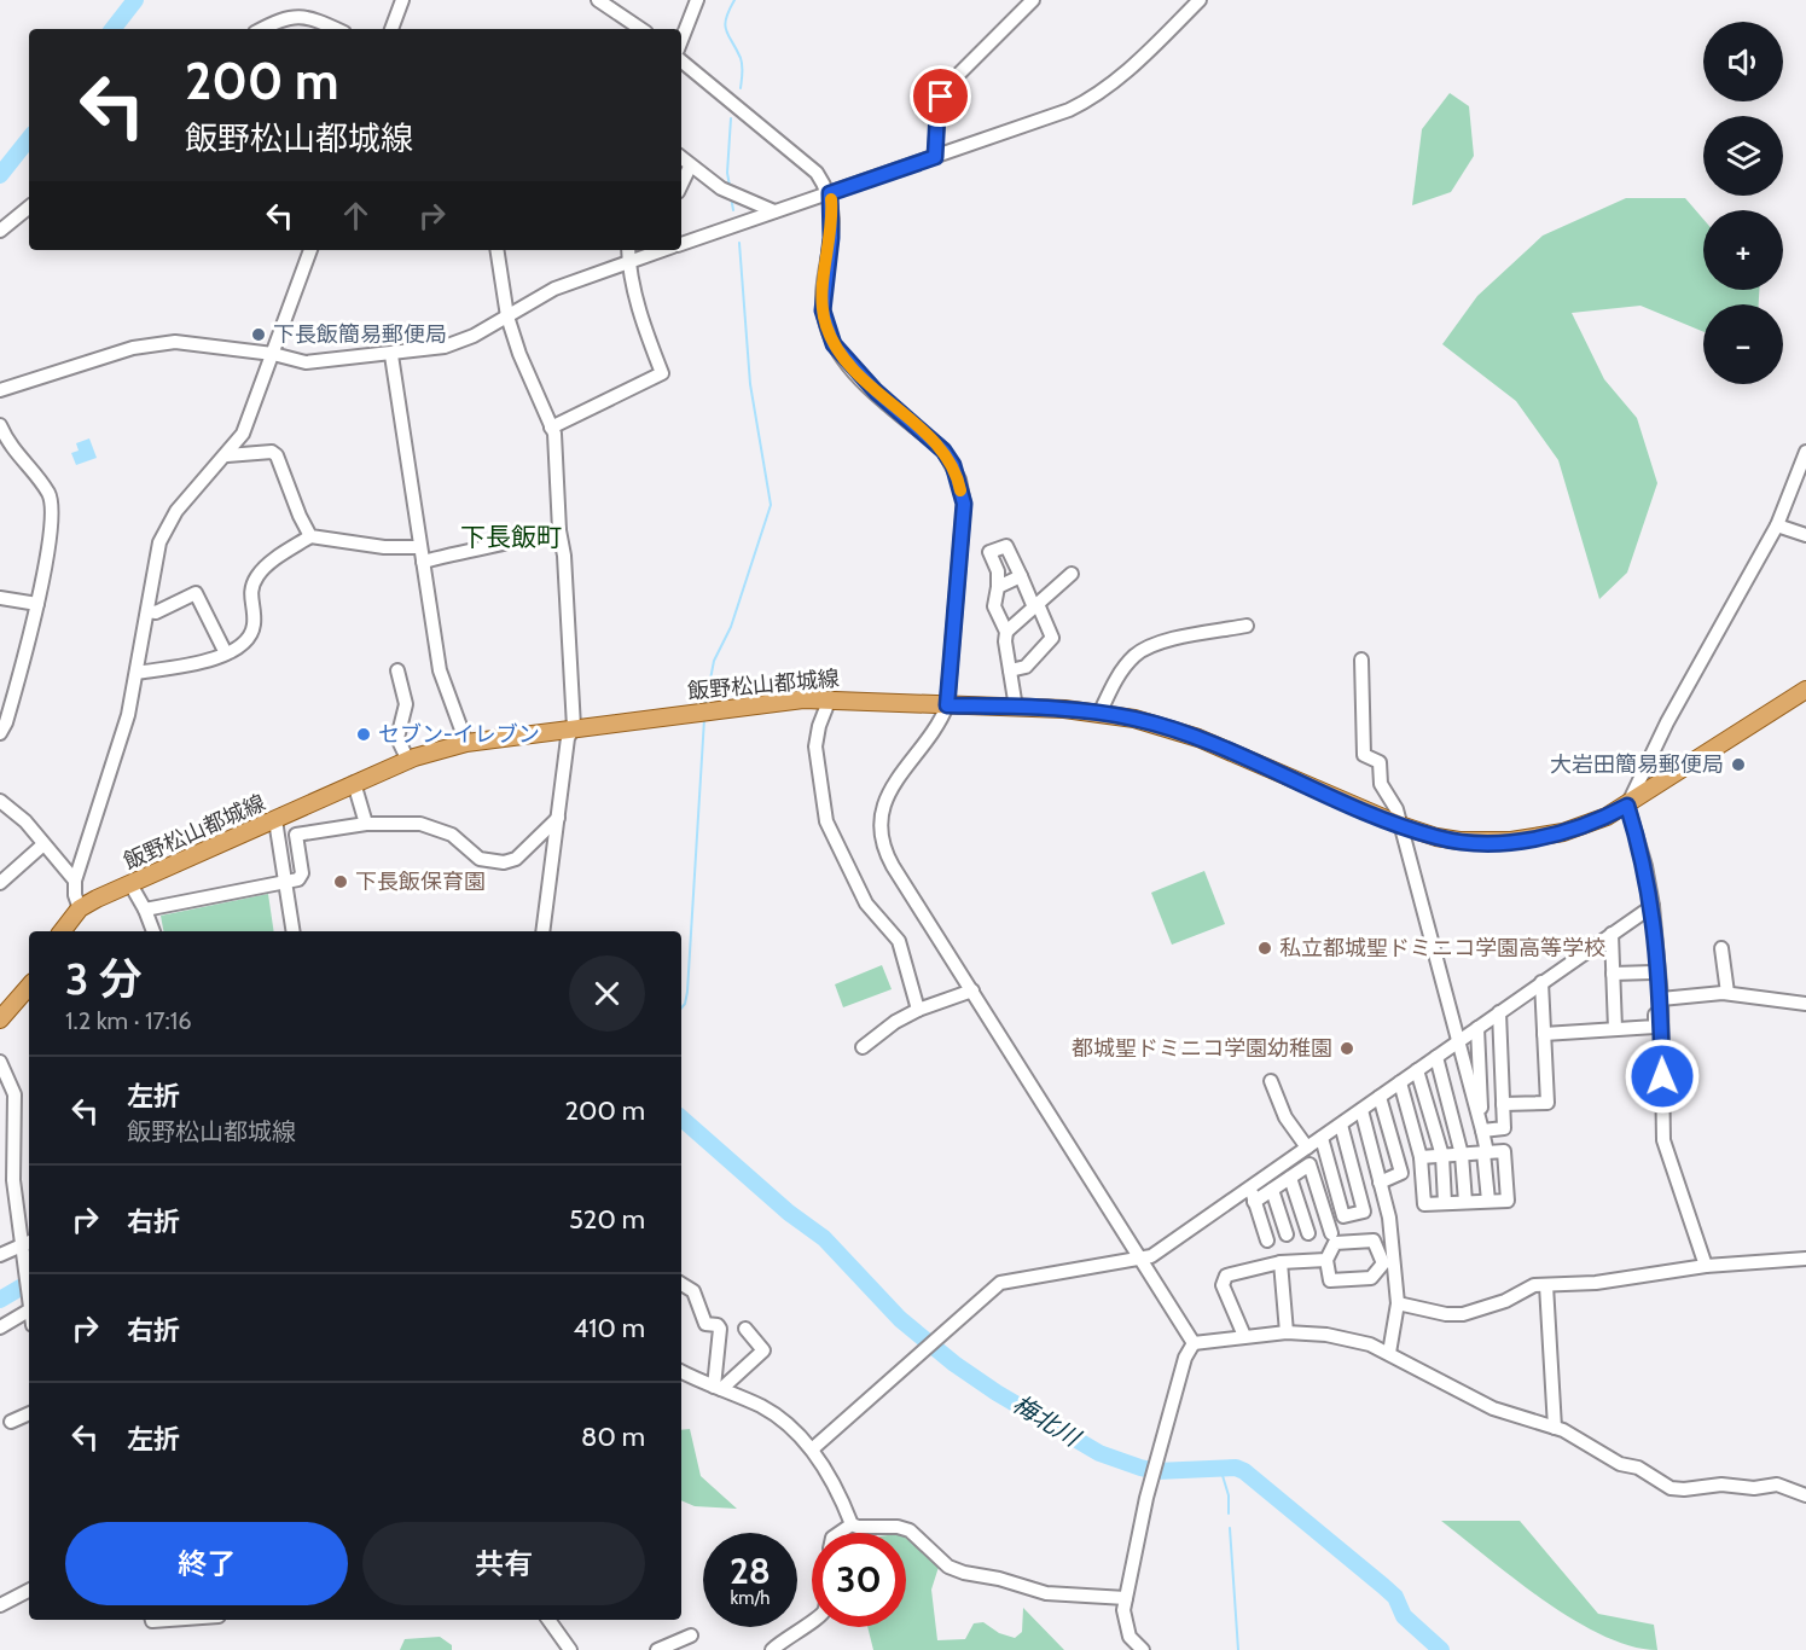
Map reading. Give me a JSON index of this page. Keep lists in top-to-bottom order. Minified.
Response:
{"streets":{"main road":["飯野松山都城線"]},"districts":["下長飯町"],"water":["梅北川"],"places":["下長飯簡易郵便局","セブン-イレブン","大岩田簡易郵便局","下長飯保育園","私立都城聖ドミニコ学園高等学校","都城聖ドミニコ学園幼稚園"],"page":{"map_buttons":["+","−"],"turn":["200 m","飯野松山都城線"],"heading":["3 分","1.2 km · 17:16"],"list":[{"name":"左折","note":"飯野松山都城線","value":"200 m"},{"name":"右折","value":"520 m"},{"name":"右折","value":"410 m"},{"name":"左折","value":"80 m"}],"buttons":["終了","共有"],"speed":"28 km/h","limit":"30"}}
